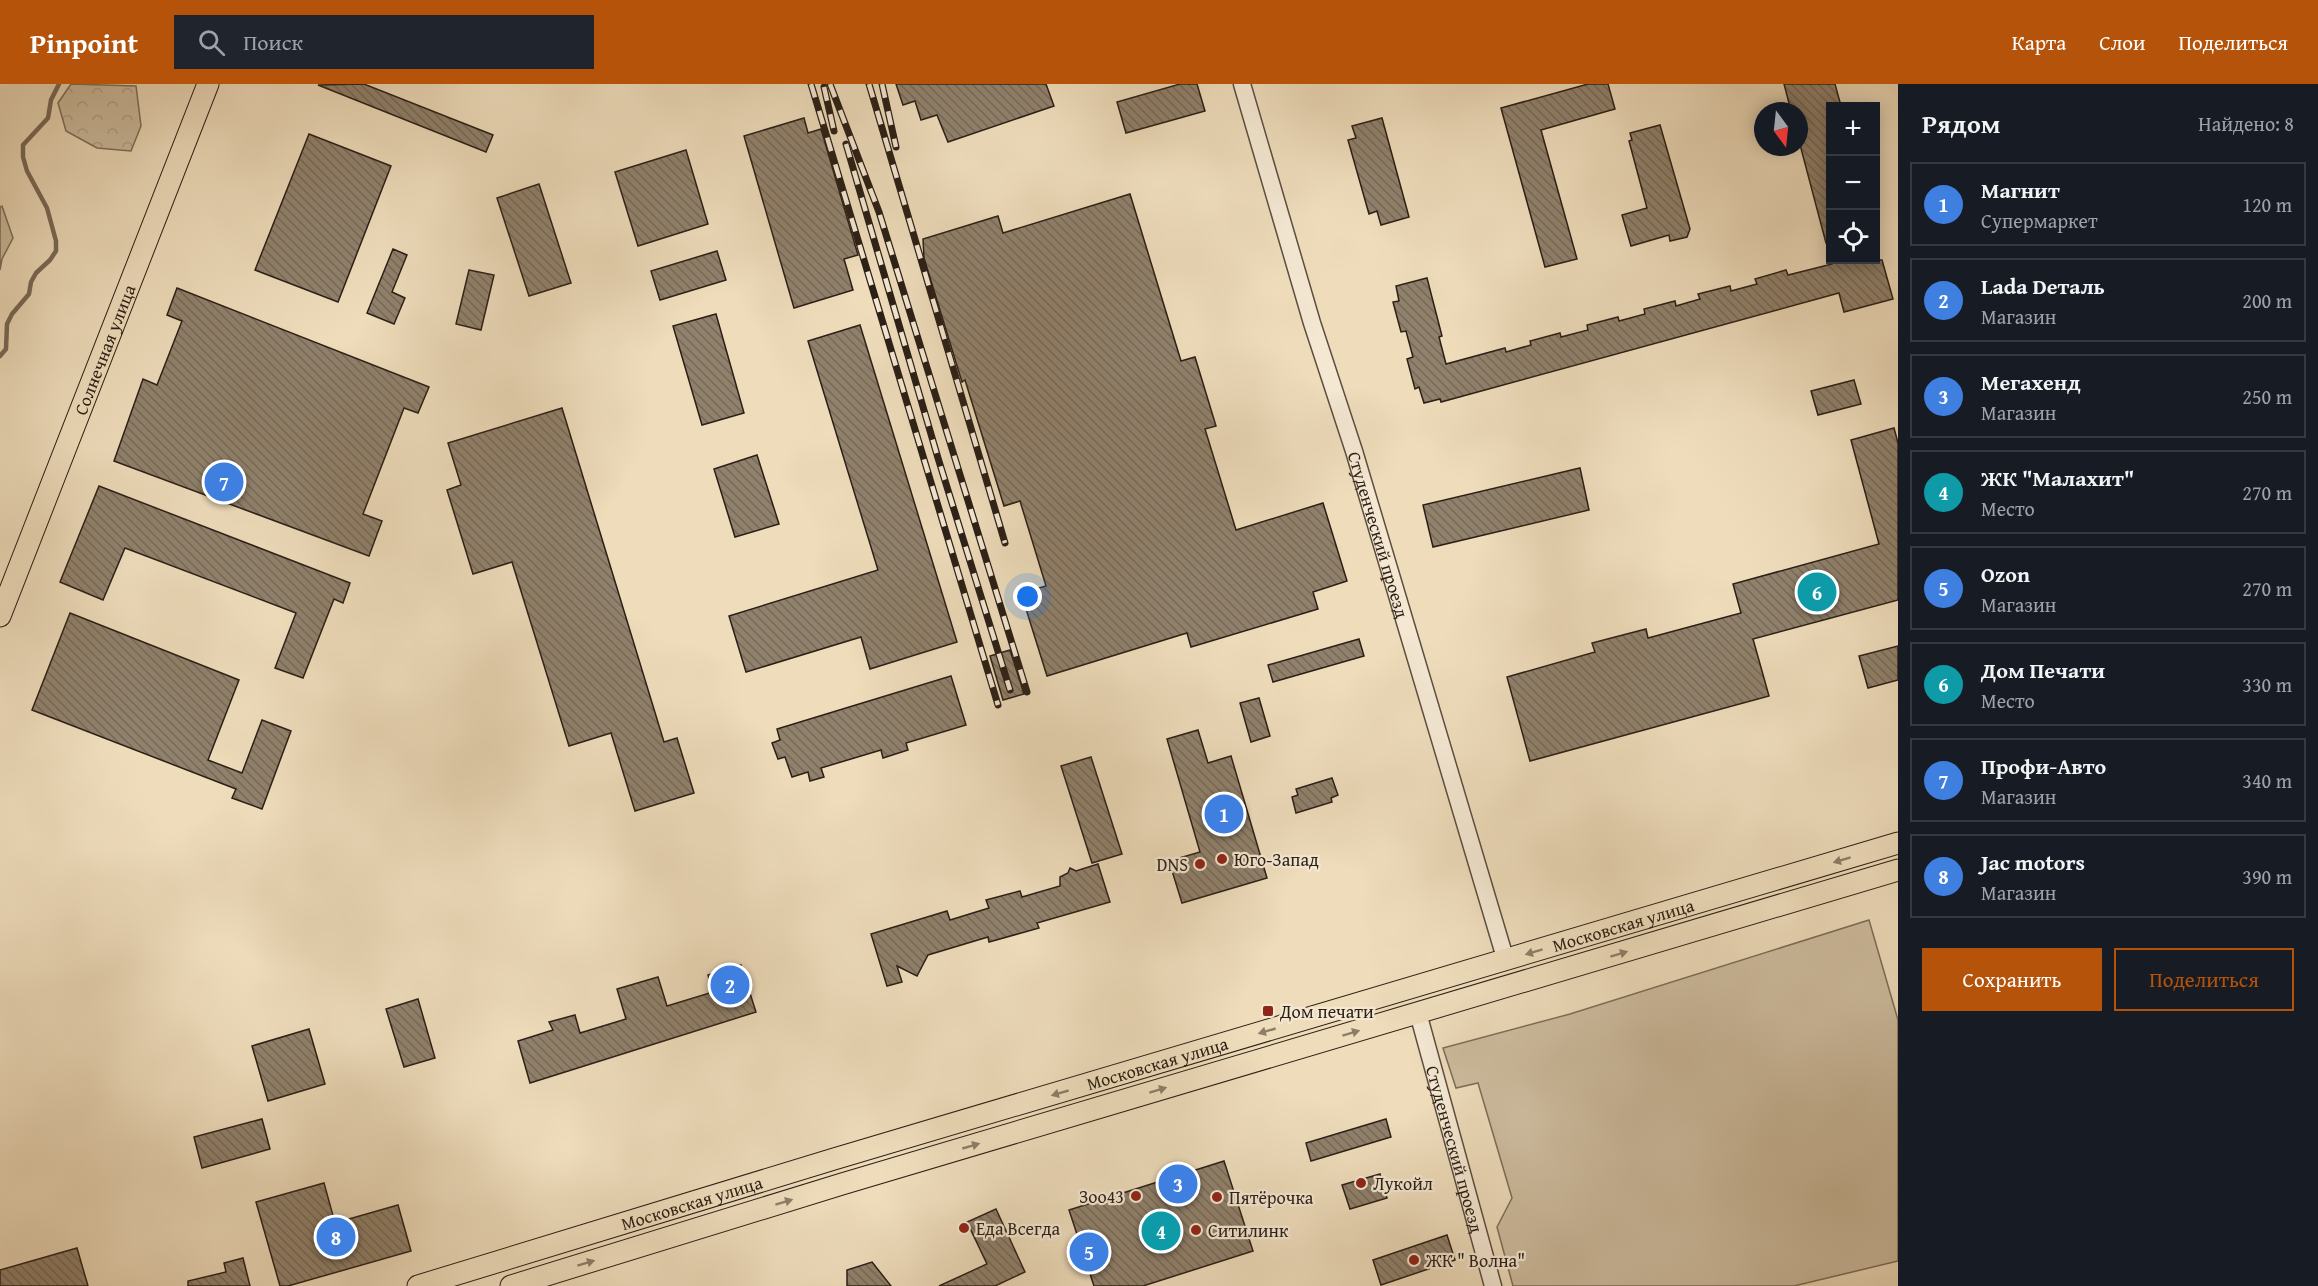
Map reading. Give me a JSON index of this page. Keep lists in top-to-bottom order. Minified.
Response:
{"streets":{"main road":["Солнечная улица","Студенческий проезд","Московская улица"]},"crossings":[["Студенческий проезд","Московская улица"]],"places":{"other":["Юго-Запад","DNS","Лукойл","Зоо43","Пятёрочка","Еда Всегда","Ситилинк","ЖК \" Волна\""],"transit":["Дом печати"]},"north":"bottom","page":{"header":"Pinpoint","search":"Поиск","nav":["Карта","Слои","Поделиться"],"heading":["Рядом","Найдено: 8"],"map_buttons":["+","−"],"list":[{"mark":"1","name":"Магнит","note":"Супермаркет","value":"120 m"},{"mark":"2","name":"Lada Dеталь","note":"Магазин","value":"200 m"},{"mark":"3","name":"Мегахенд","note":"Магазин","value":"250 m"},{"mark":"4","name":"ЖК \"Малахит\"","note":"Место","value":"270 m"},{"mark":"5","name":"Ozon","note":"Магазин","value":"270 m"},{"mark":"6","name":"Дом Печати","note":"Место","value":"330 m"},{"mark":"7","name":"Профи-Авто","note":"Магазин","value":"340 m"},{"mark":"8","name":"Jac motors","note":"Магазин","value":"390 m"}],"pins":["7","6","1","2","3","4","8","5"],"buttons":["Сохранить","Поделиться"]}}
